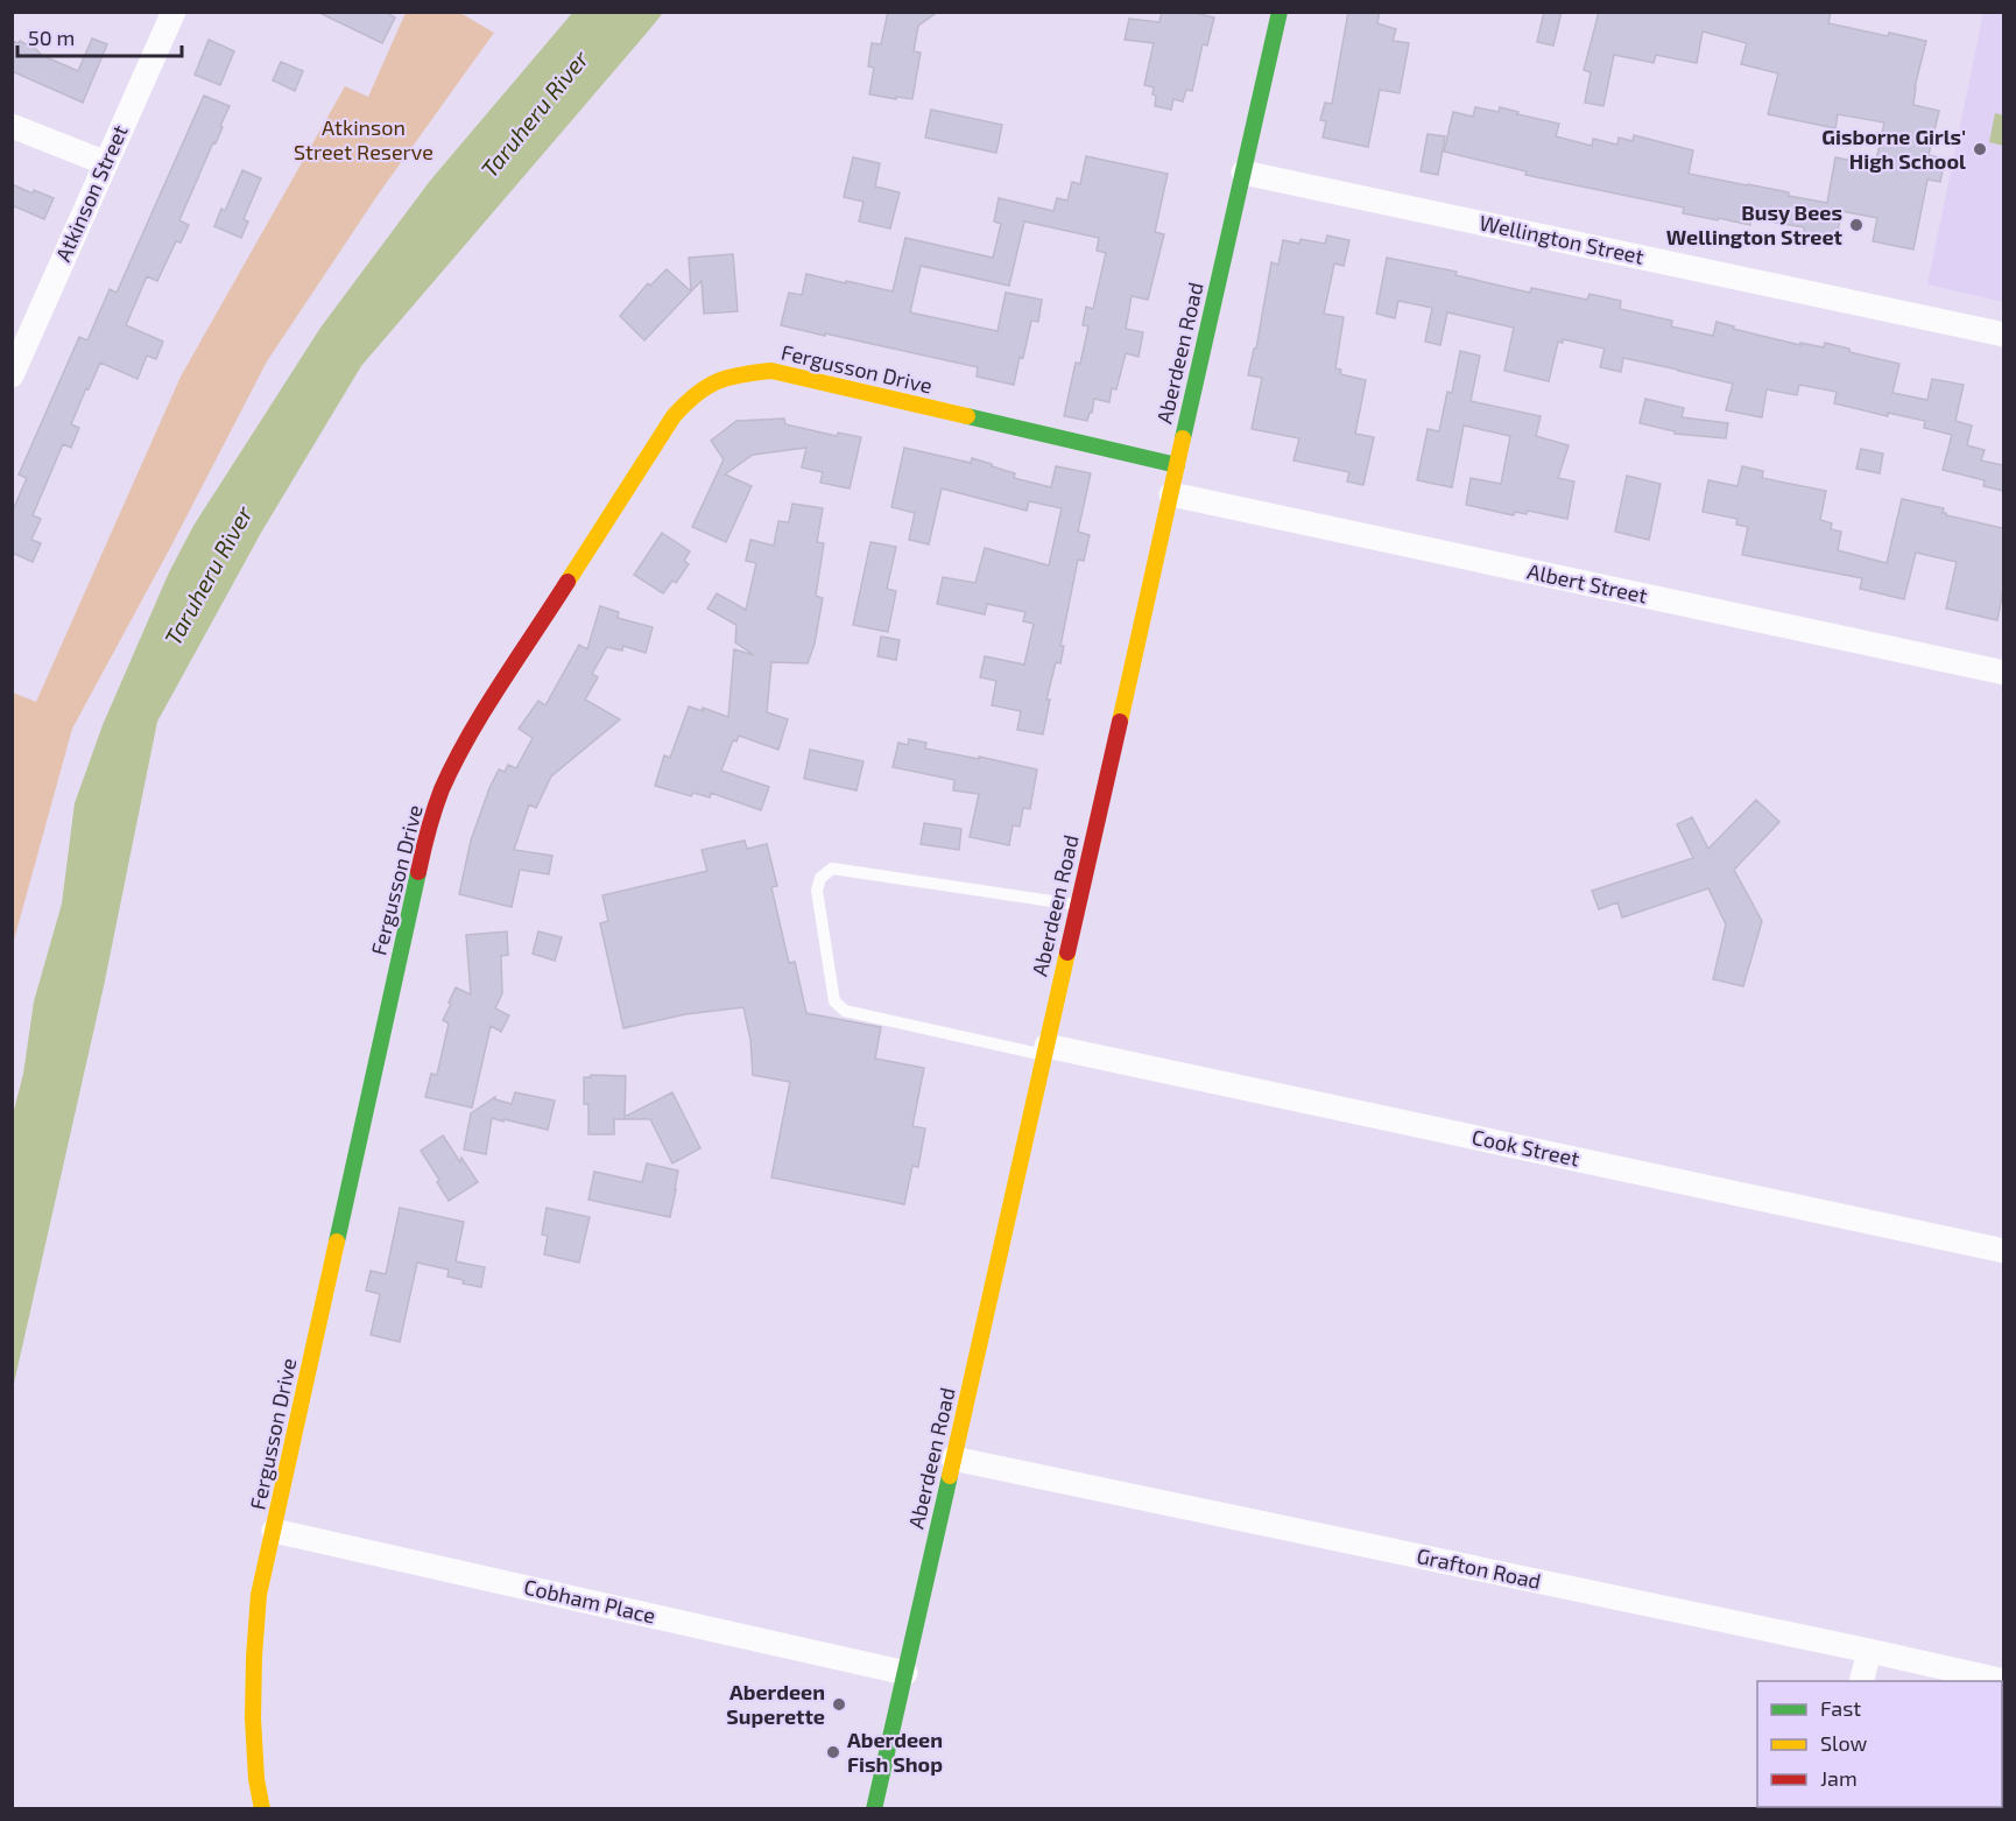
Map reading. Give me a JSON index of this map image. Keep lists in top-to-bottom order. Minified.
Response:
{"streets":{"street":["Atkinson Street","Wellington Street","Aberdeen Road","Fergusson Drive","Albert Street","Cook Street","Grafton Road","Cobham Place"]},"crossings":[["Wellington Street","Aberdeen Road"],["Aberdeen Road","Fergusson Drive"],["Aberdeen Road","Albert Street"],["Aberdeen Road","Cook Street"],["Aberdeen Road","Grafton Road"],["Aberdeen Road","Cobham Place"],["Fergusson Drive","Cobham Place"]],"water":["Taruheru River"],"parks":["Atkinson Street Reserve"],"places":["Gisborne Girls' High School","Busy Bees Wellington Street","Aberdeen Superette","Aberdeen Fish Shop"],"legend":["Fast","Slow","Jam"],"scale_bar":"50 m"}
